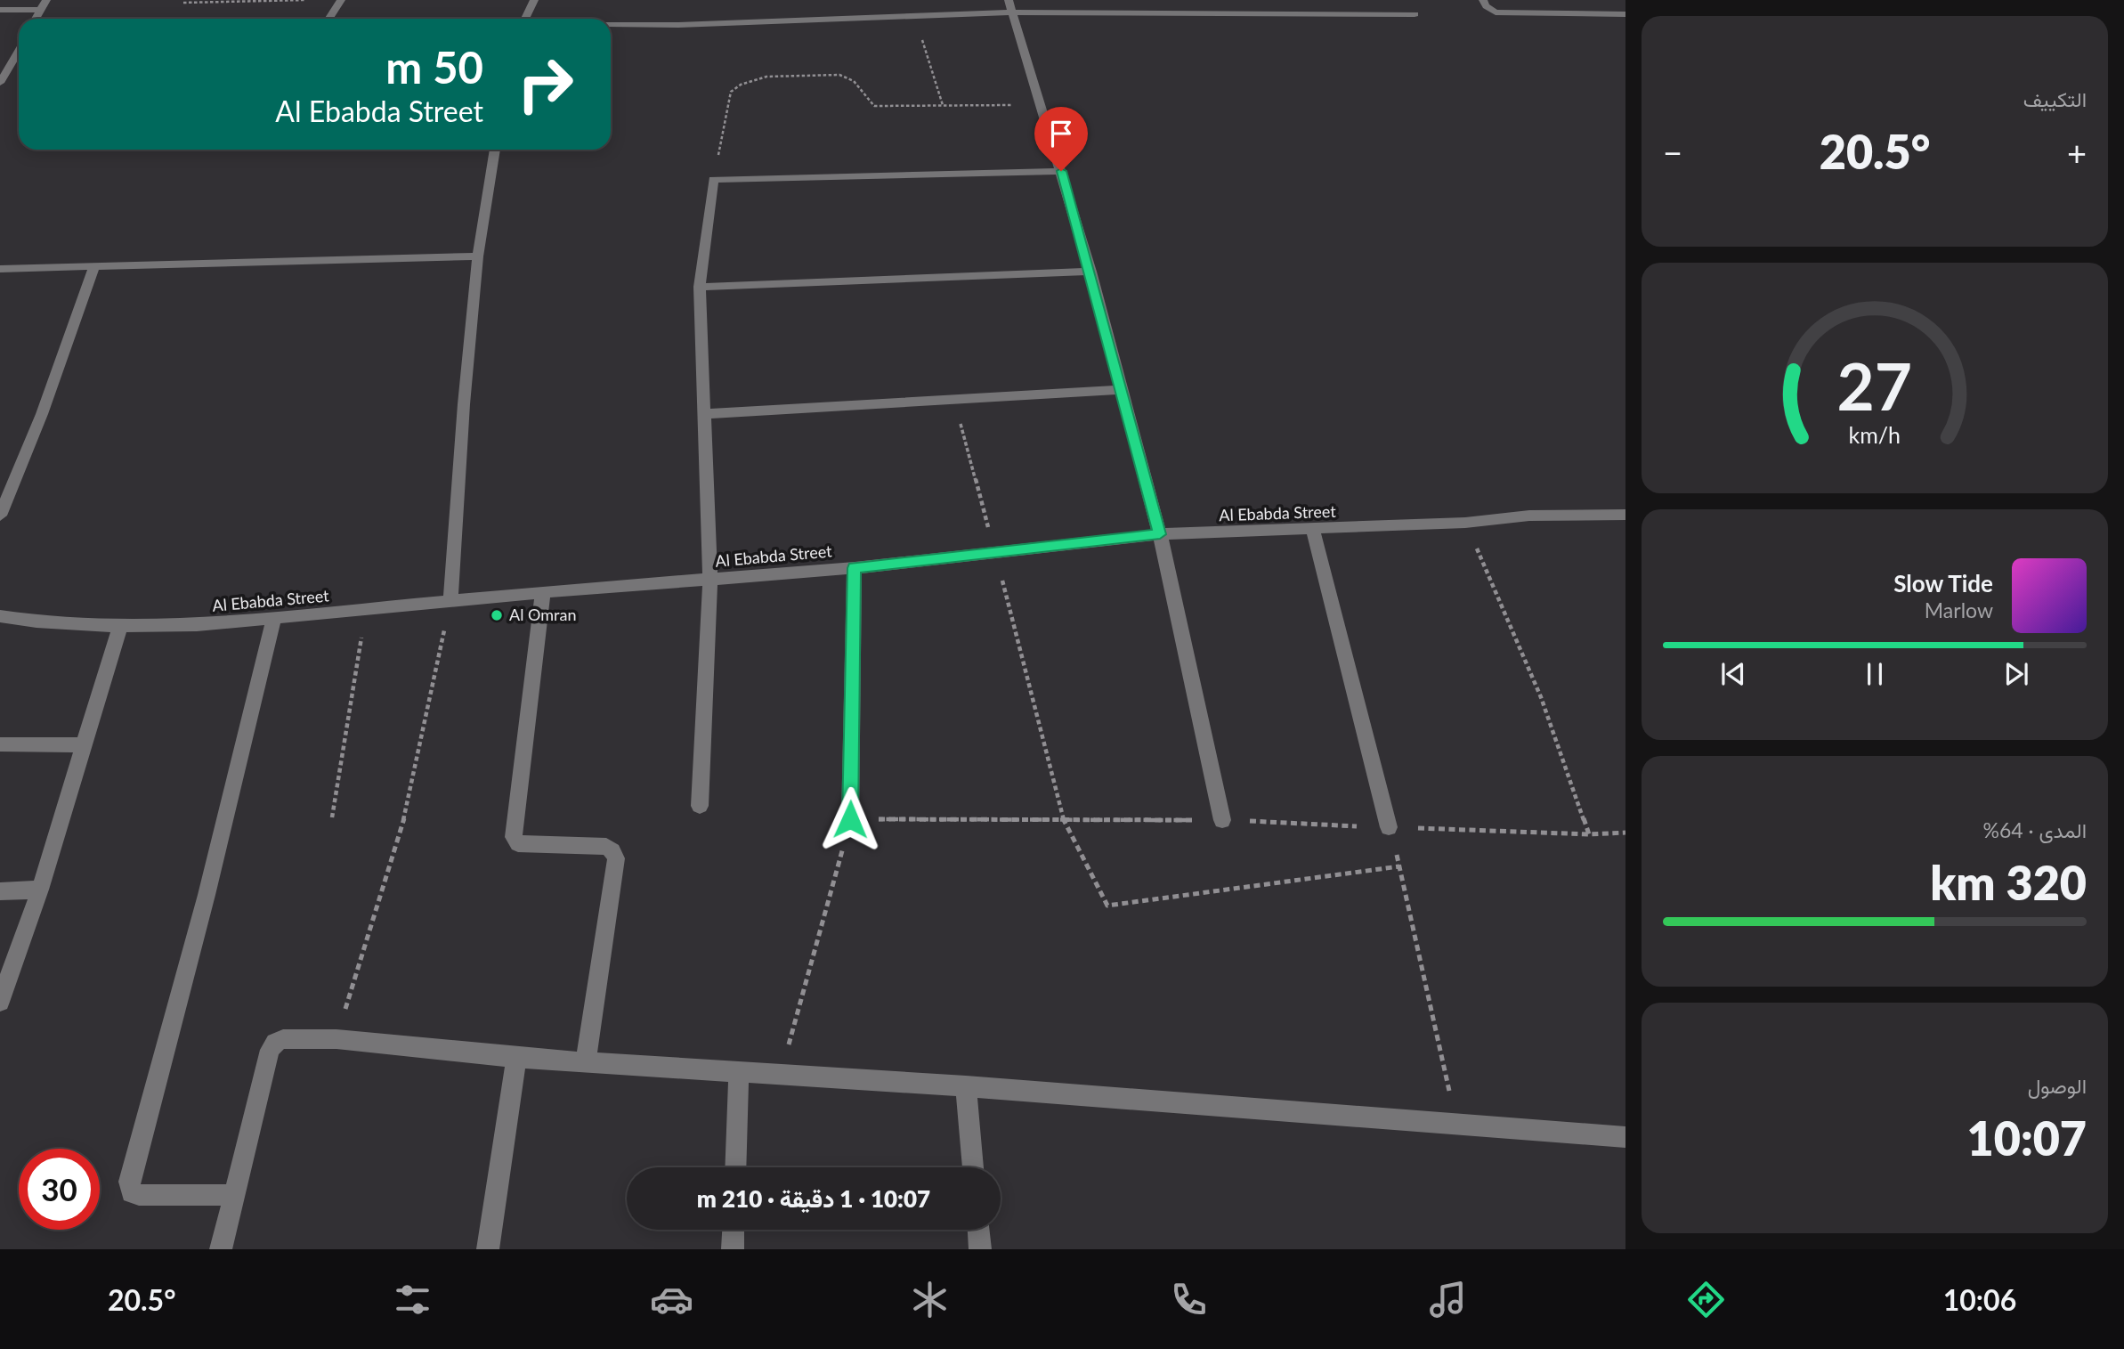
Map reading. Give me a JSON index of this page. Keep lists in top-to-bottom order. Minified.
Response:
{"streets":{"street":["Al Ebabda Street"]},"places":["Al Omran"],"page":{"tile":["التكييف",["المدى · 64%","320 km"],["الوصول","10:07"]],"turn":["50 m","Al Ebabda Street"],"heat":["−","20.5°","+"],"song":["Slow Tide","Marlow"],"limit":"30","trip":"10:07 · 1 دقيقة · 210 m","tabs":["10:06","20.5°"],"gauge":["27","km/h"]}}
